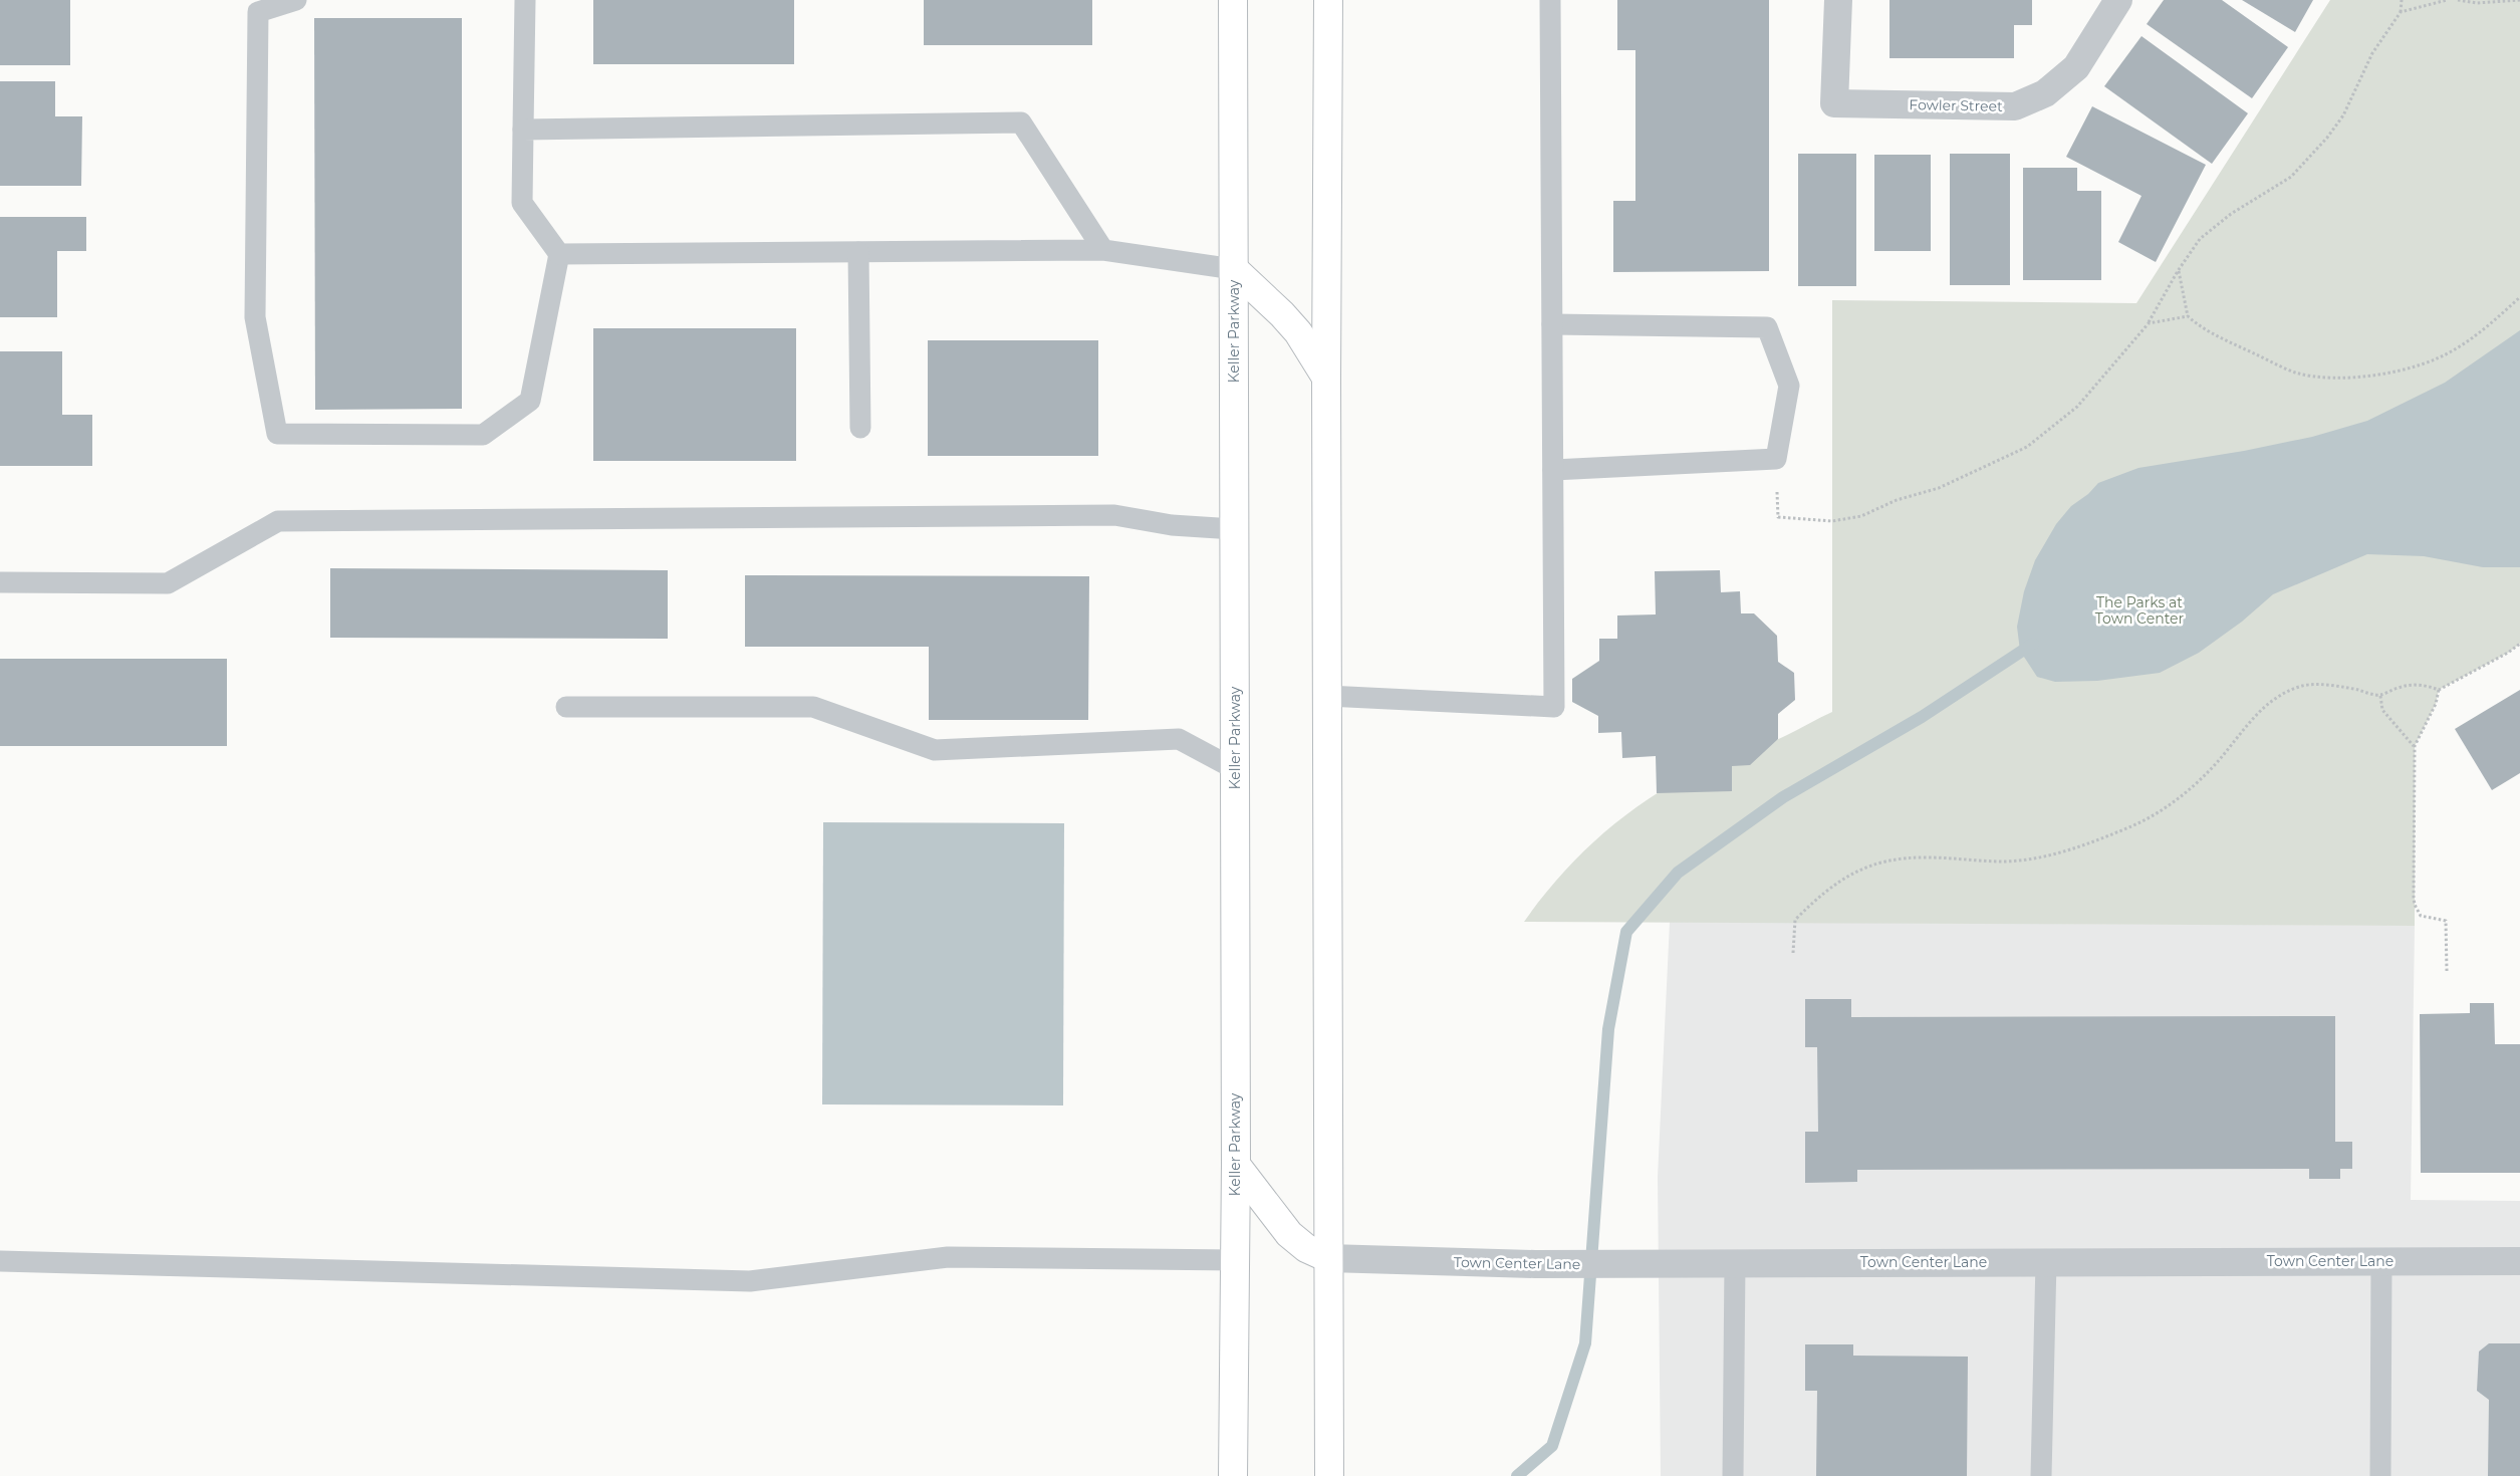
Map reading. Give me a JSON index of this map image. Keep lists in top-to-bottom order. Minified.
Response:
{"streets":{"main road":["Keller Parkway"],"street":["Fowler Street","Town Center Lane"]},"parks":["The Parks at Town Center"]}
